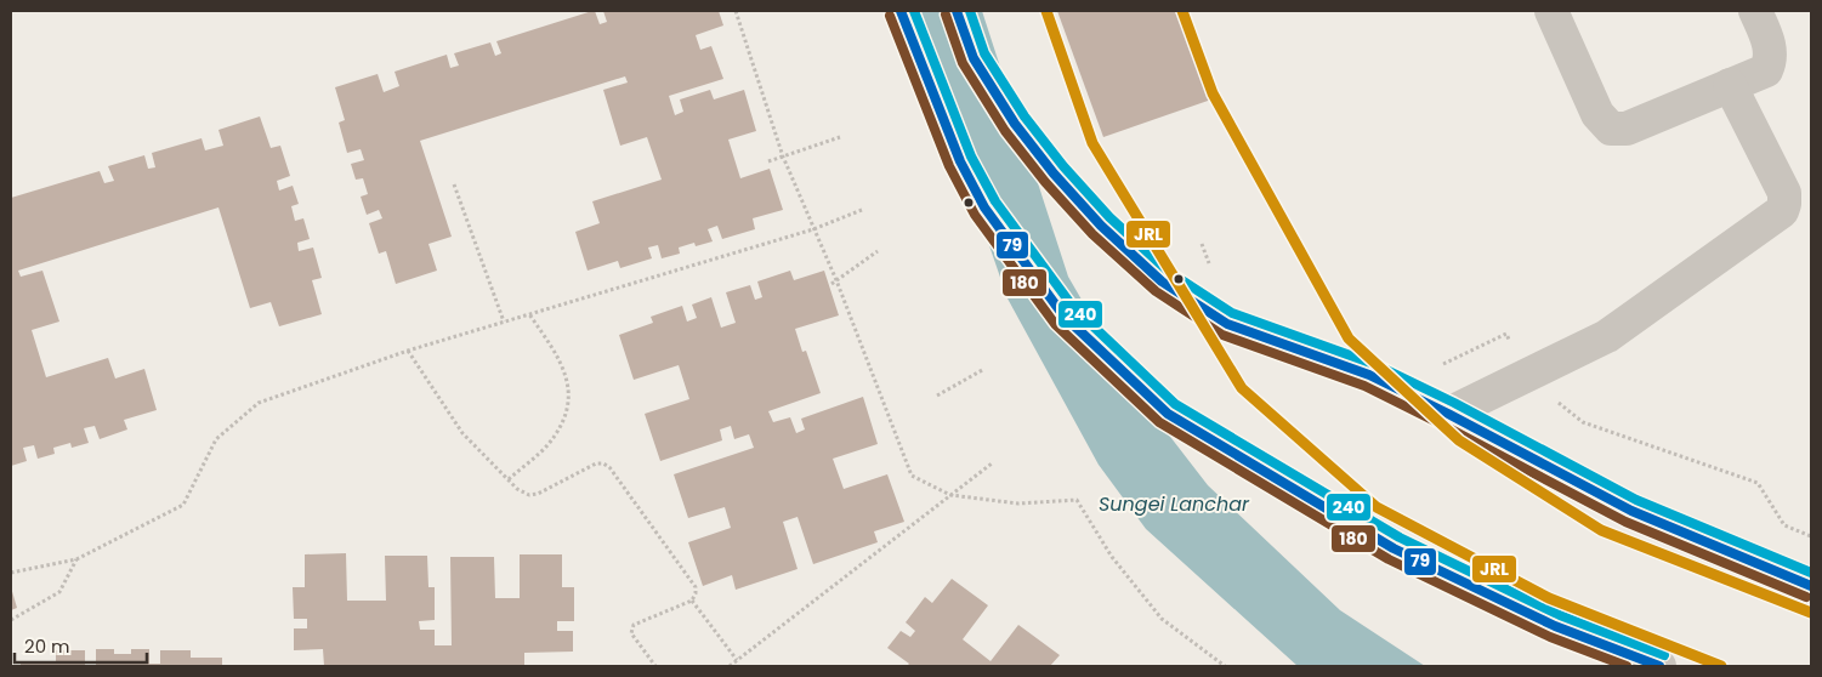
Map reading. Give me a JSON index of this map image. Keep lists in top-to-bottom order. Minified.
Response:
{"water":["Sungei Lanchar"],"lines":["transit line JRL","transit line 79","transit line 240","transit line 180"],"scale_bar":"20 m"}
